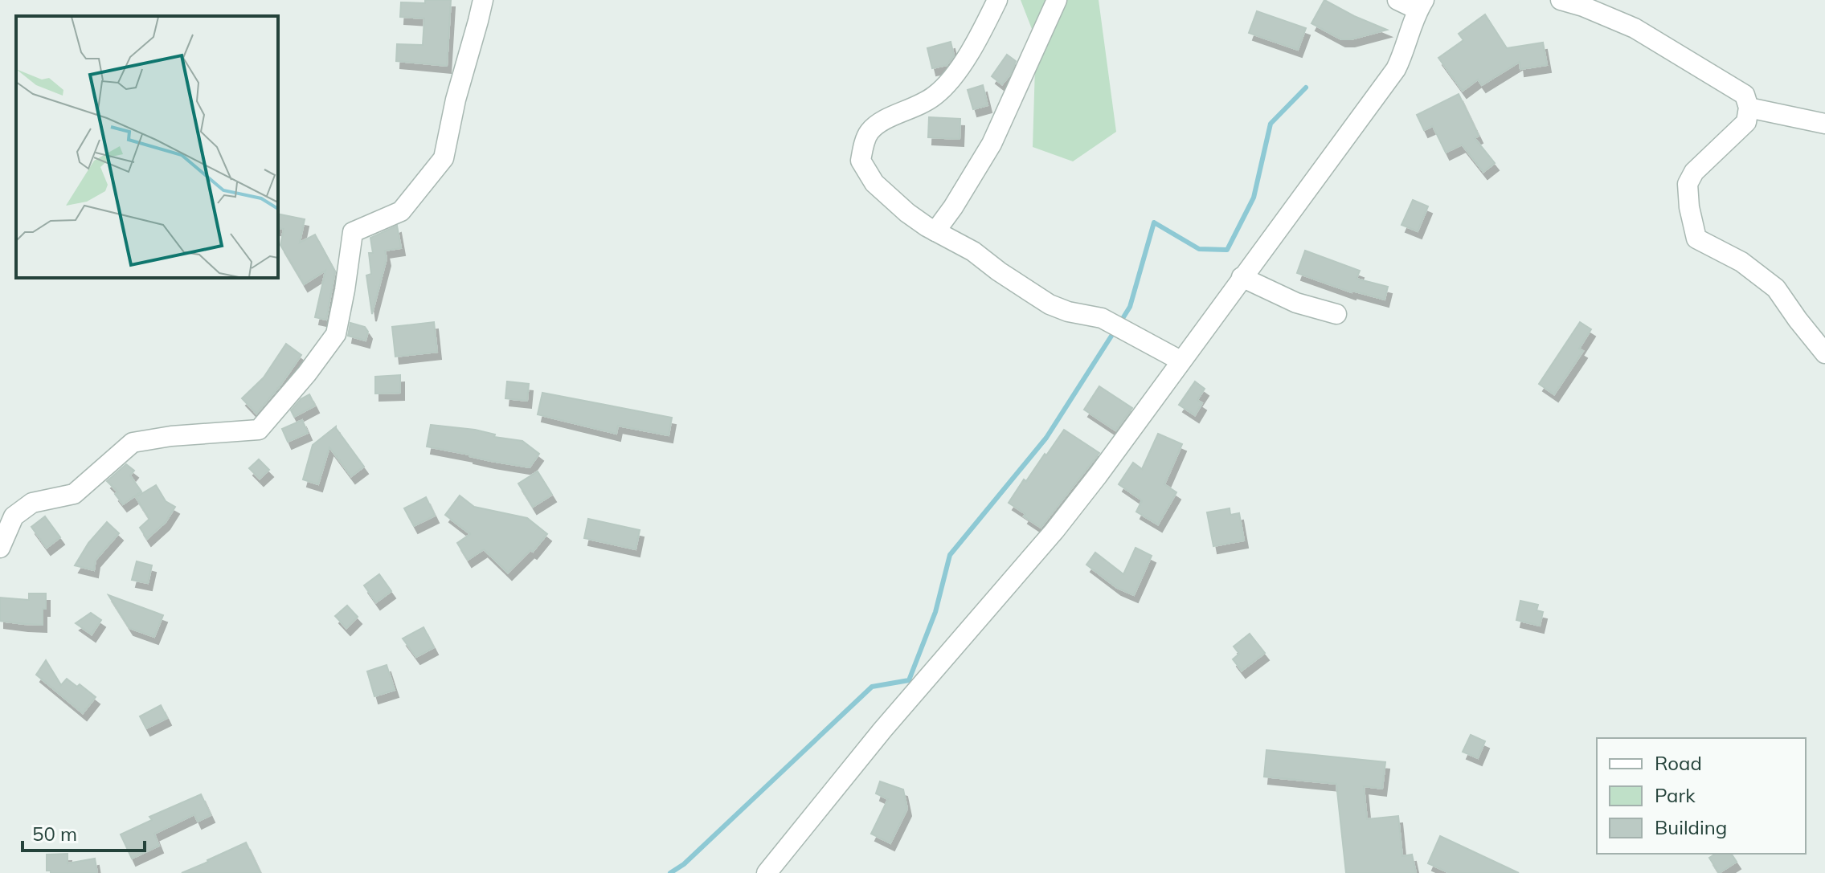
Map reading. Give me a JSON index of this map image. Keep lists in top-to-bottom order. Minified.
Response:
{"legend":["Road","Park","Building"],"scale_bar":"50 m"}
